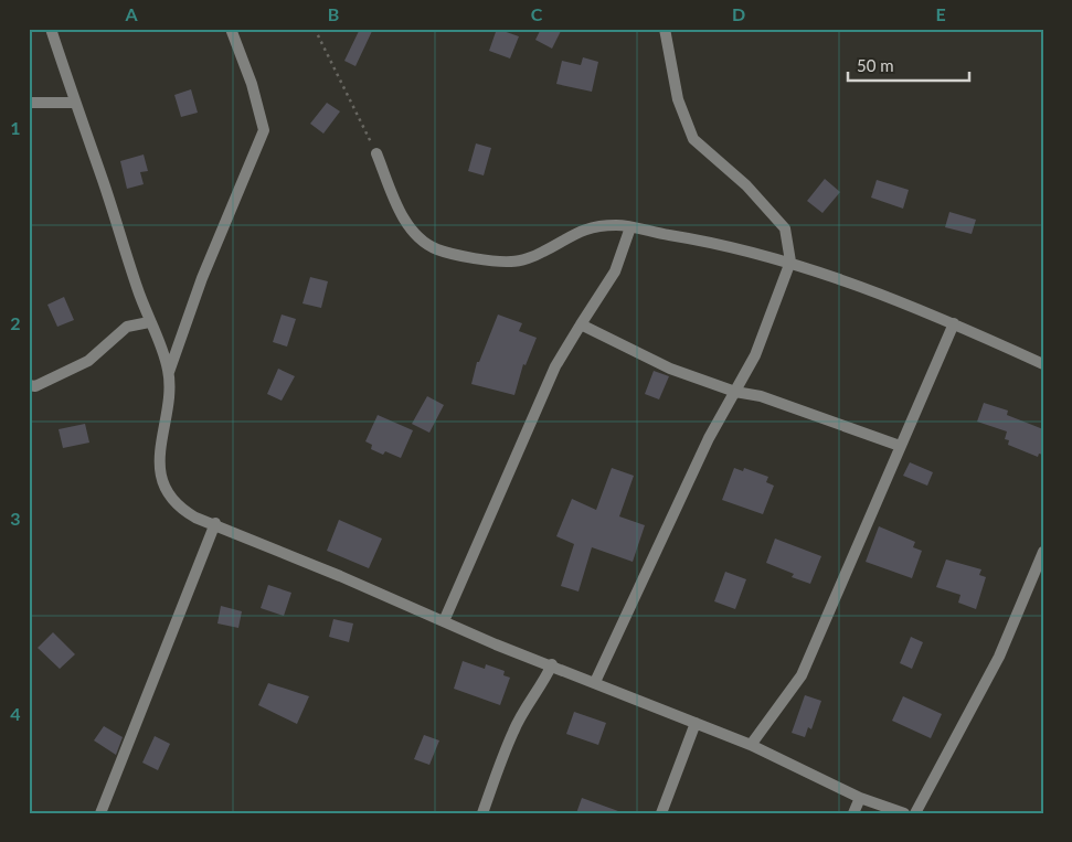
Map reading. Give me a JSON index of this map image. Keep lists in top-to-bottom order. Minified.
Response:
{"scale_bar":"50 m","grid":{"columns":["A","B","C","D","E"],"rows":["1","2","3","4"]}}
